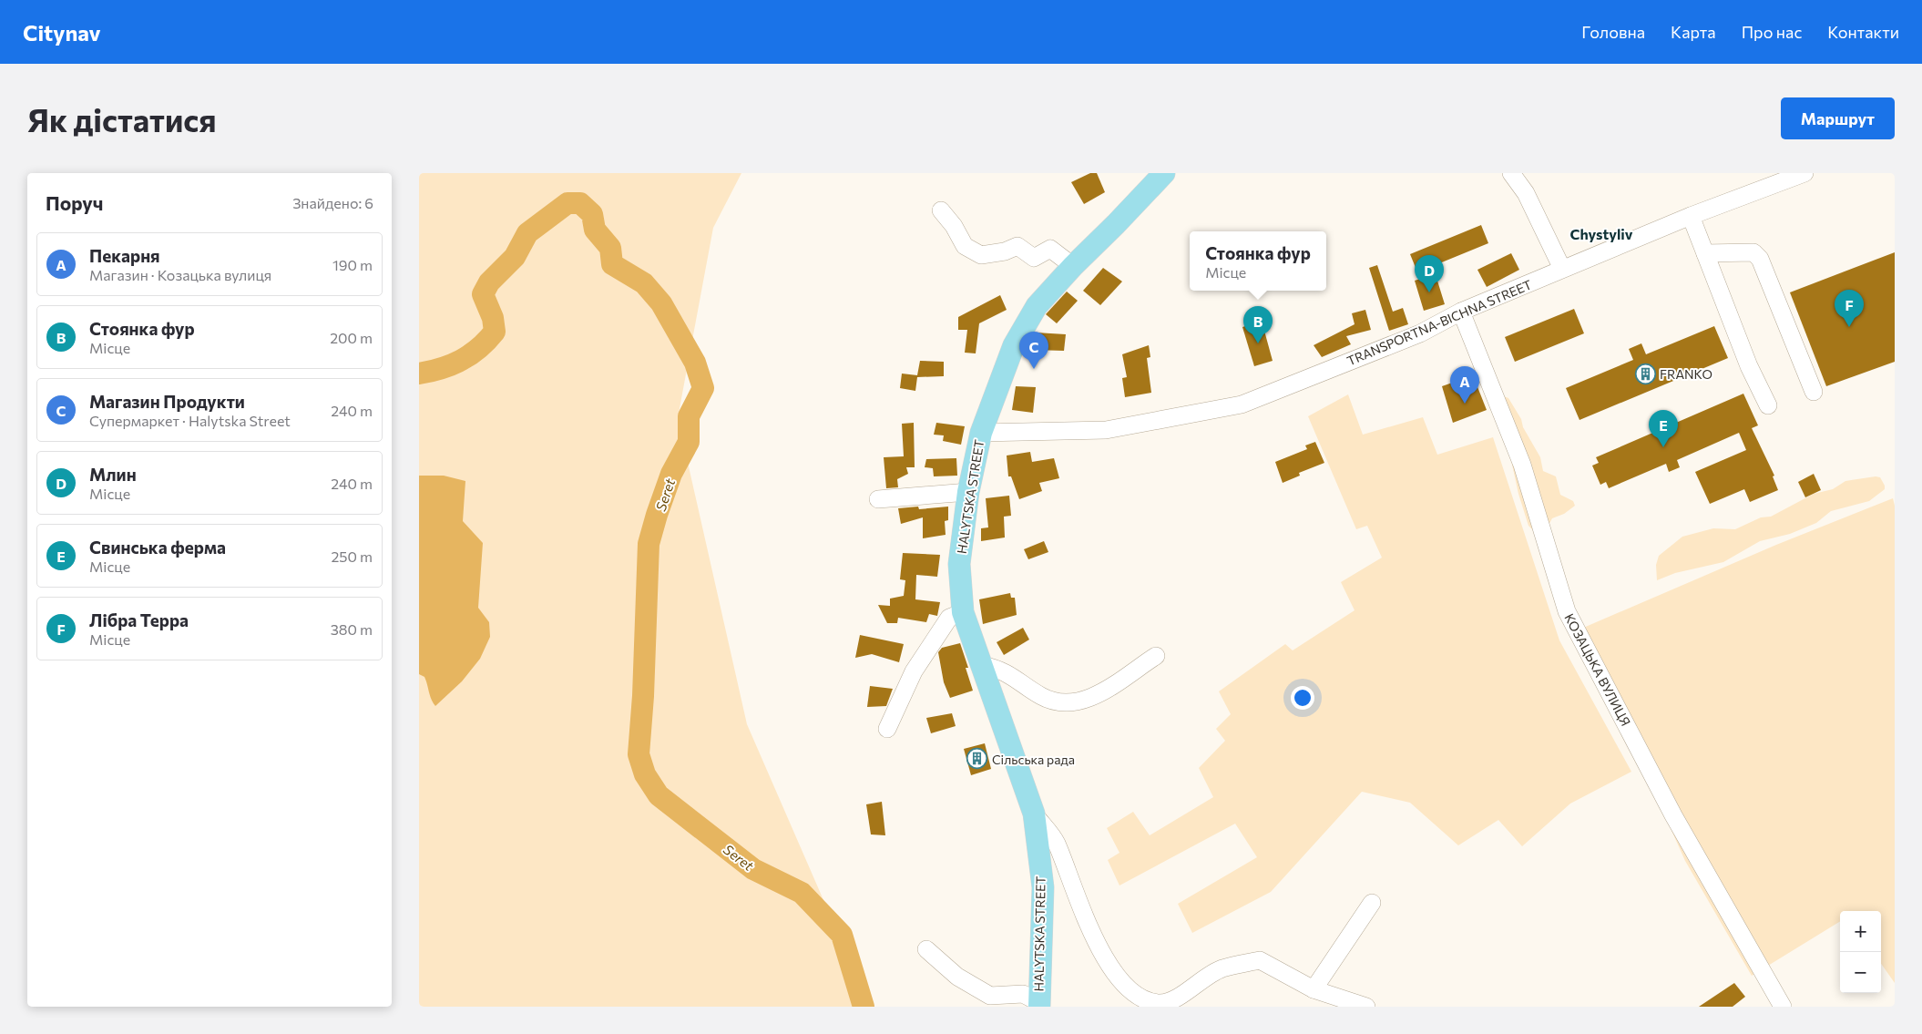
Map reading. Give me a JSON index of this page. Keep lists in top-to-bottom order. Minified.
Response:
{"streets":{"main road":["HALYTSKA STREET"],"street":["TRANSPORTNA-BICHNA STREET","КОЗАЦЬКА ВУЛИЦЯ"]},"crossings":[["TRANSPORTNA-BICHNA STREET","HALYTSKA STREET"],["TRANSPORTNA-BICHNA STREET","КОЗАЦЬКА ВУЛИЦЯ"]],"districts":["Chystyliv"],"water":["Seret"],"places":{"building":["FRANKO","Сільська рада"]},"page":{"header":"Citynav","nav":["Головна","Карта","Про нас","Контакти"],"buttons":"Маршрут","title":"Як дістатися","heading":["Поруч","Знайдено: 6"],"popup":["Стоянка фур","Місце"],"list":[{"mark":"A","name":"Пекарня","note":"Магазин · Козацька вулиця","value":"190 m"},{"mark":"B","name":"Стоянка фур","note":"Місце","value":"200 m"},{"mark":"C","name":"Магазин Продукти","note":"Супермаркет · Halytska Street","value":"240 m"},{"mark":"D","name":"Млин","note":"Місце","value":"240 m"},{"mark":"E","name":"Свинська ферма","note":"Місце","value":"250 m"},{"mark":"F","name":"Лібра Терра","note":"Місце","value":"380 m"}],"pins":["D","F","B","C","A","E"],"map_buttons":["+","−"]}}
